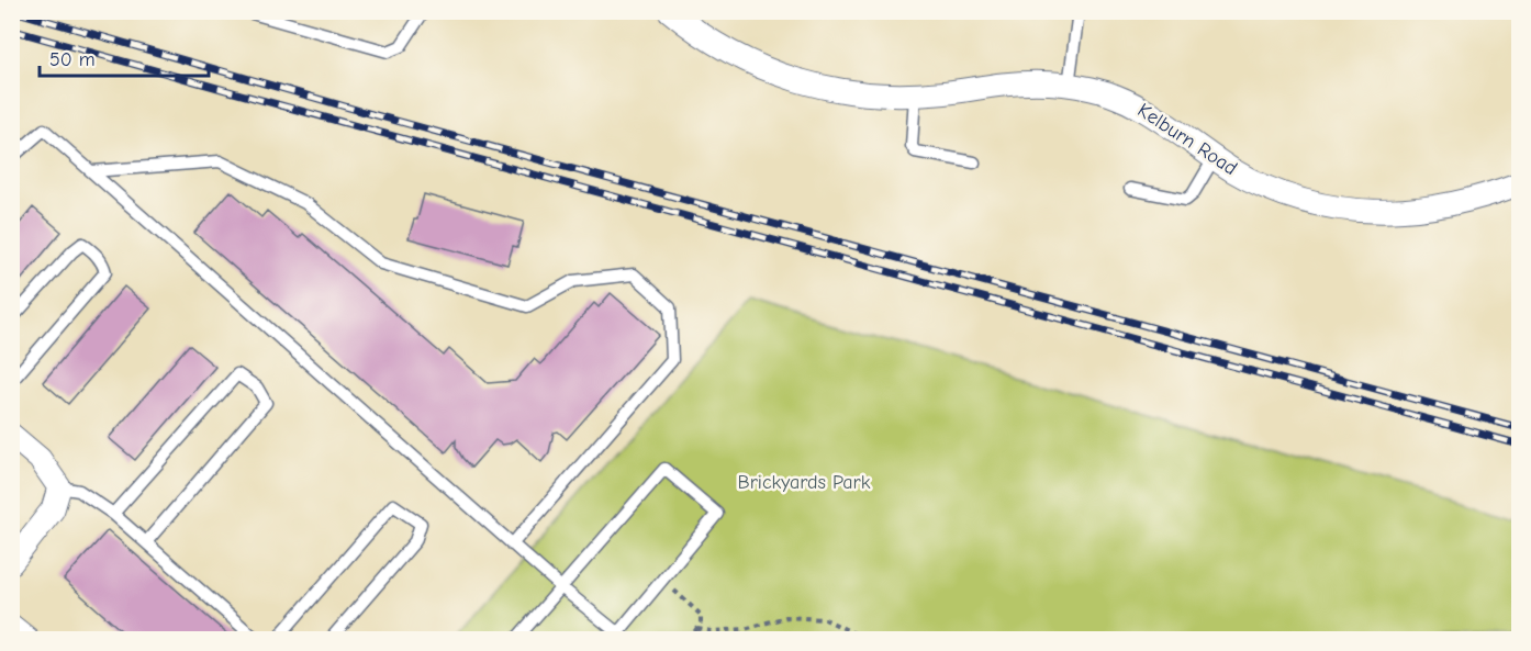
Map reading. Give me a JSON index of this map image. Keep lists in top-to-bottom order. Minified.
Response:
{"streets":{"street":["Kelburn Road"]},"parks":["Brickyards Park"],"scale_bar":"50 m"}
